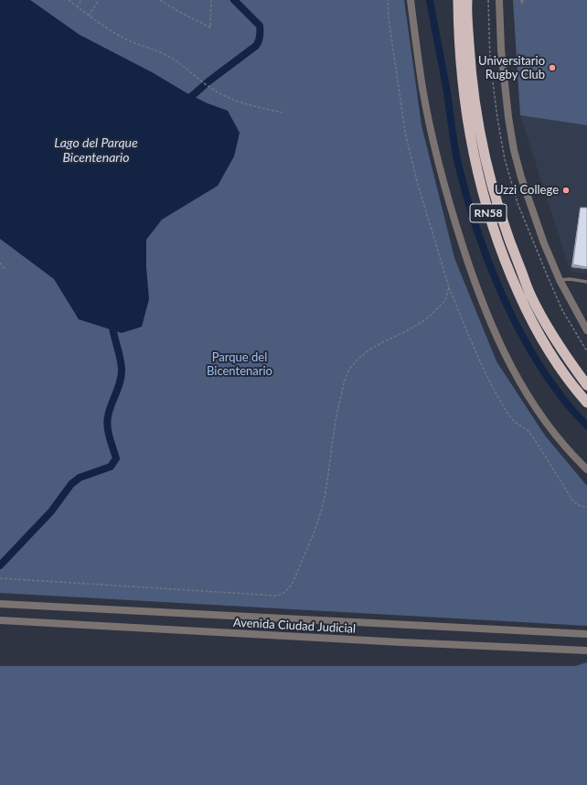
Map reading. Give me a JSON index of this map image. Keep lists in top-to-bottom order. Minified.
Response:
{"streets":{"highway":["RN58"],"street":["Avenida Ciudad Judicial"]},"water":["Lago del Parque Bicentenario"],"parks":["Parque del Bicentenario"],"places":["Universitario Rugby Club","Uzzi College"]}
